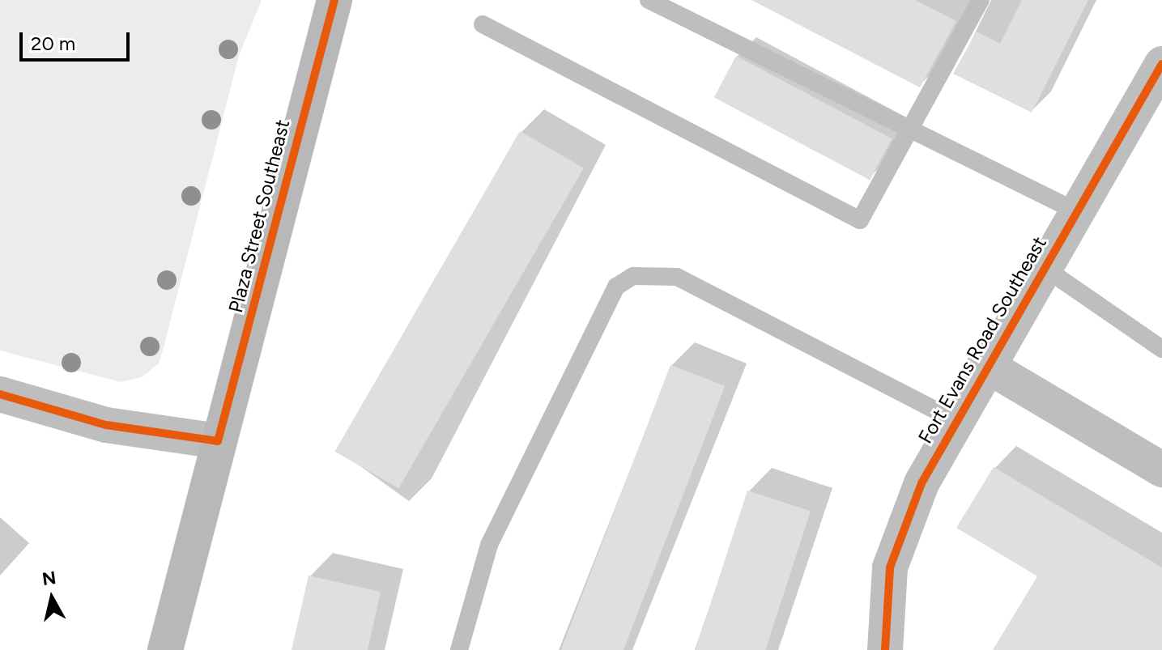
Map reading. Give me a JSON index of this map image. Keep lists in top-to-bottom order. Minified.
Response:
{"streets":{"main road":["Plaza Street Southeast"],"street":["Fort Evans Road Southeast"]},"scale_bar":"20 m","north":"top"}
